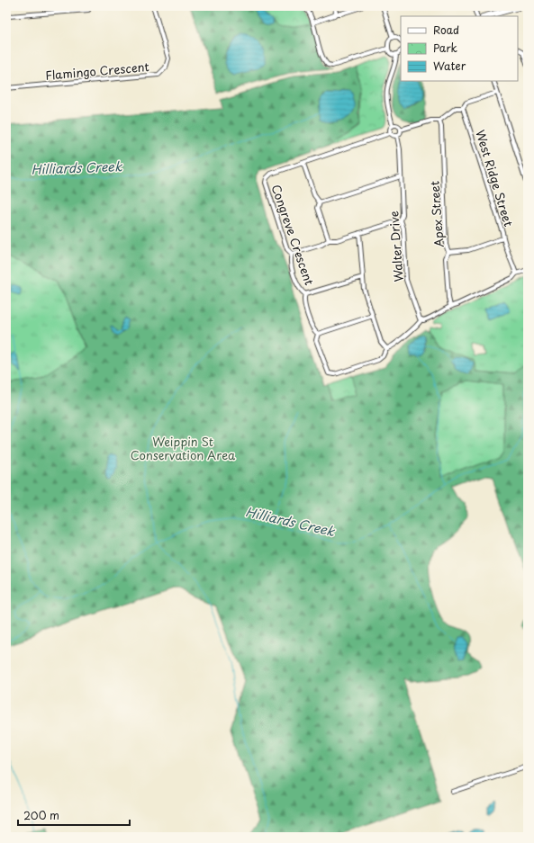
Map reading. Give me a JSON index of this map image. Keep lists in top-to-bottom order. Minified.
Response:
{"streets":{"street":["Flamingo Crescent","West Ridge Street","Apex Street","Congreve Crescent","Walter Drive"]},"crossings":[["Congreve Crescent","Walter Drive"]],"water":["Hilliards Creek"],"parks":["Weippin St Conservation Area"],"legend":["Road","Park","Water"],"scale_bar":"200 m"}
